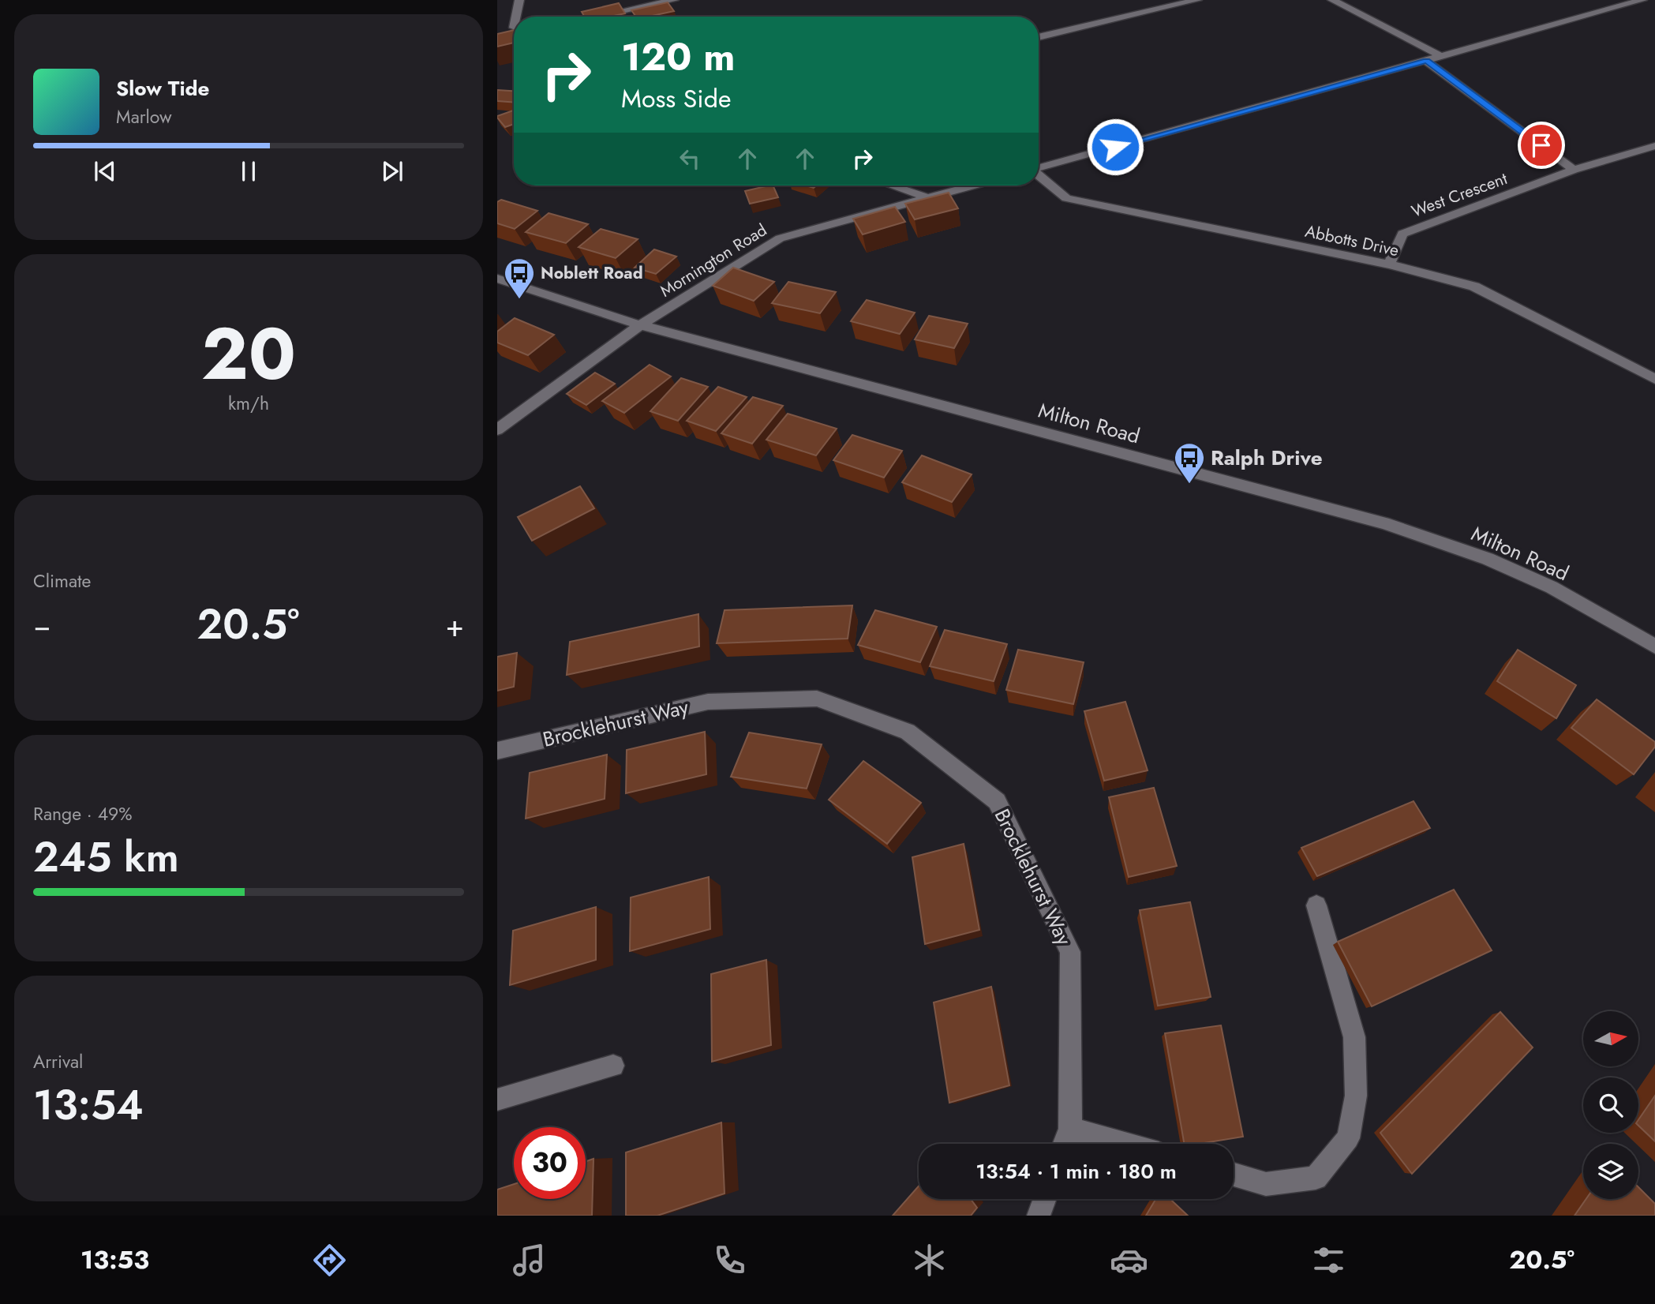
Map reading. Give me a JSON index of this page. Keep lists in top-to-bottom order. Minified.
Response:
{"streets":{"street":["West Crescent","Abbotts Drive","Mornington Road","Milton Road","Brocklehurst Way"]},"crossings":[["West Crescent","Abbotts Drive"],["Mornington Road","Milton Road"]],"places":{"bus stop":["Noblett Road","Ralph Drive"]},"north":"right","page":{"turn":["120 m","Moss Side"],"song":["Slow Tide","Marlow"],"tile":[["20","km/h"],"Climate",["Range · 49%","245 km"],["Arrival","13:54"]],"heat":["−","20.5°","+"],"limit":"30","trip":"13:54 · 1 min · 180 m","tabs":["13:53","20.5°"]}}
